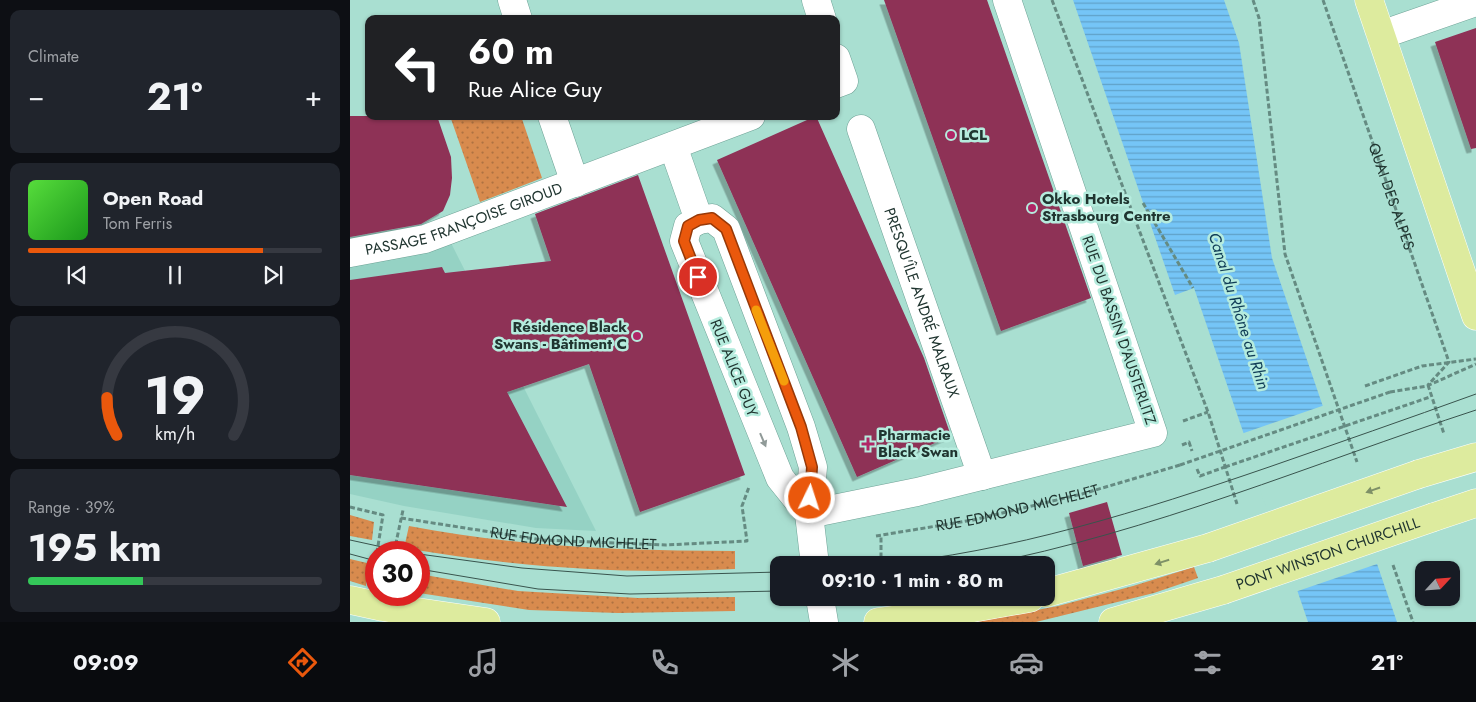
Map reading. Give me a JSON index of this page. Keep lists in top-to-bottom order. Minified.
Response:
{"streets":{"main road":["PONT WINSTON CHURCHILL"],"street":["PASSAGE FRANÇOISE GIROUD","PRESQU'ÎLE ANDRÉ MALRAUX","RUE DU BASSIN D'AUSTERLITZ","RUE ALICE GUY"],"path":["QUAI DES ALPES","RUE EDMOND MICHELET"]},"crossings":[["PRESQU'ÎLE ANDRÉ MALRAUX","RUE DU BASSIN D'AUSTERLITZ"]],"water":["Canal du Rhône au Rhin"],"places":{"other":["LCL","Okko Hotels Strasbourg Centre","Résidence Black Swans - Bâtiment C"],"health":["Pharmacie Black Swan"]},"north":"top right","page":{"tile":["Climate",["Range · 39%","195 km"]],"turn":["60 m","Rue Alice Guy"],"heat":["−","21°","+"],"song":["Open Road","Tom Ferris"],"limit":"30","trip":"09:10 · 1 min · 80 m","tabs":["09:09","21°"],"gauge":["19","km/h"]}}
